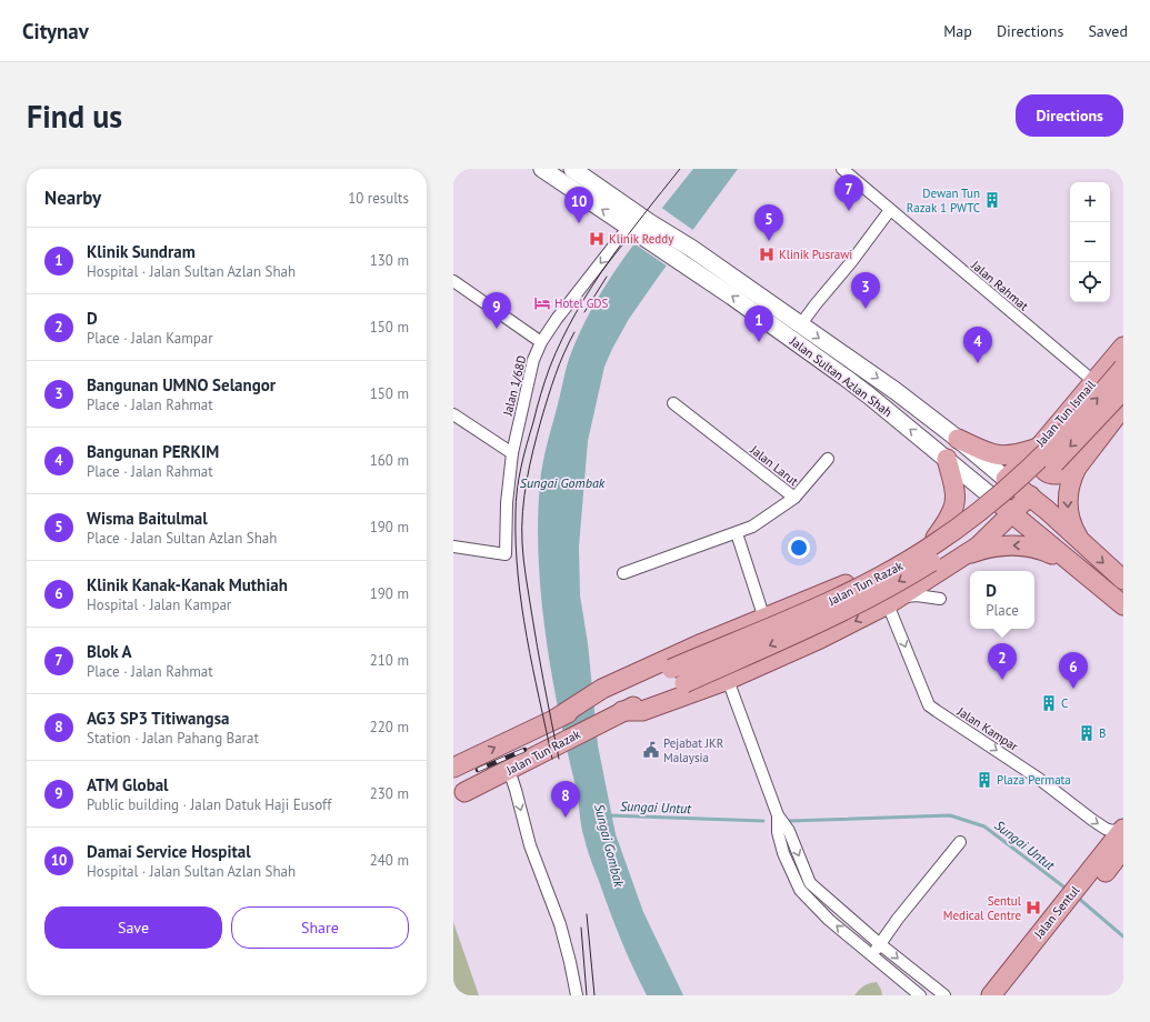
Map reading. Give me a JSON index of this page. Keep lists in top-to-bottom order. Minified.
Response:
{"streets":{"main road":["Jalan Sultan Azlan Shah","Jalan Tun Ismail","Jalan Tun Razak","Jalan Sentul"],"street":["Jalan Rahmat","Jalan 1/68D","Jalan Larut","Jalan Kampar"]},"crossings":[["Jalan Rahmat","Jalan Tun Ismail"],["Jalan Sultan Azlan Shah","Jalan 1/68D"],["Jalan Sultan Azlan Shah","Jalan Tun Ismail"],["Jalan Sultan Azlan Shah","Jalan Tun Razak"],["Jalan Tun Ismail","Jalan Tun Razak"],["Jalan Tun Razak","Jalan Kampar"],["Jalan Kampar","Jalan Sentul"]],"one_way":["Jalan Kampar"],"water":["Sungai Gombak","Sungai Untut"],"places":{"building":["Dewan Tun Razak 1 PWTC","C","B","Plaza Permata"],"hospital":["Klinik Reddy","Klinik Pusrawi","Sentul Medical Centre"],"hotel":["Hotel GDS"],"public building":["Pejabat JKR Malaysia"]},"page":{"header":"Citynav","nav":["Map","Directions","Saved"],"buttons":["Directions",["Save","Share"]],"title":"Find us","heading":["Nearby","10 results"],"pins":["7","10","5","3","9","1","4","2","6","8"],"map_buttons":["+","−"],"list":[{"mark":"1","name":"Klinik Sundram","note":"Hospital · Jalan Sultan Azlan Shah","value":"130 m"},{"mark":"2","name":"D","note":"Place · Jalan Kampar","value":"150 m"},{"mark":"3","name":"Bangunan UMNO Selangor","note":"Place · Jalan Rahmat","value":"150 m"},{"mark":"4","name":"Bangunan PERKIM","note":"Place · Jalan Rahmat","value":"160 m"},{"mark":"5","name":"Wisma Baitulmal","note":"Place · Jalan Sultan Azlan Shah","value":"190 m"},{"mark":"6","name":"Klinik Kanak-Kanak Muthiah","note":"Hospital · Jalan Kampar","value":"190 m"},{"mark":"7","name":"Blok A","note":"Place · Jalan Rahmat","value":"210 m"},{"mark":"8","name":"AG3 SP3 Titiwangsa","note":"Station · Jalan Pahang Barat","value":"220 m"},{"mark":"9","name":"ATM Global","note":"Public building · Jalan Datuk Haji Eusoff","value":"230 m"},{"mark":"10","name":"Damai Service Hospital","note":"Hospital · Jalan Sultan Azlan Shah","value":"240 m"}],"popup":["D","Place"]}}
